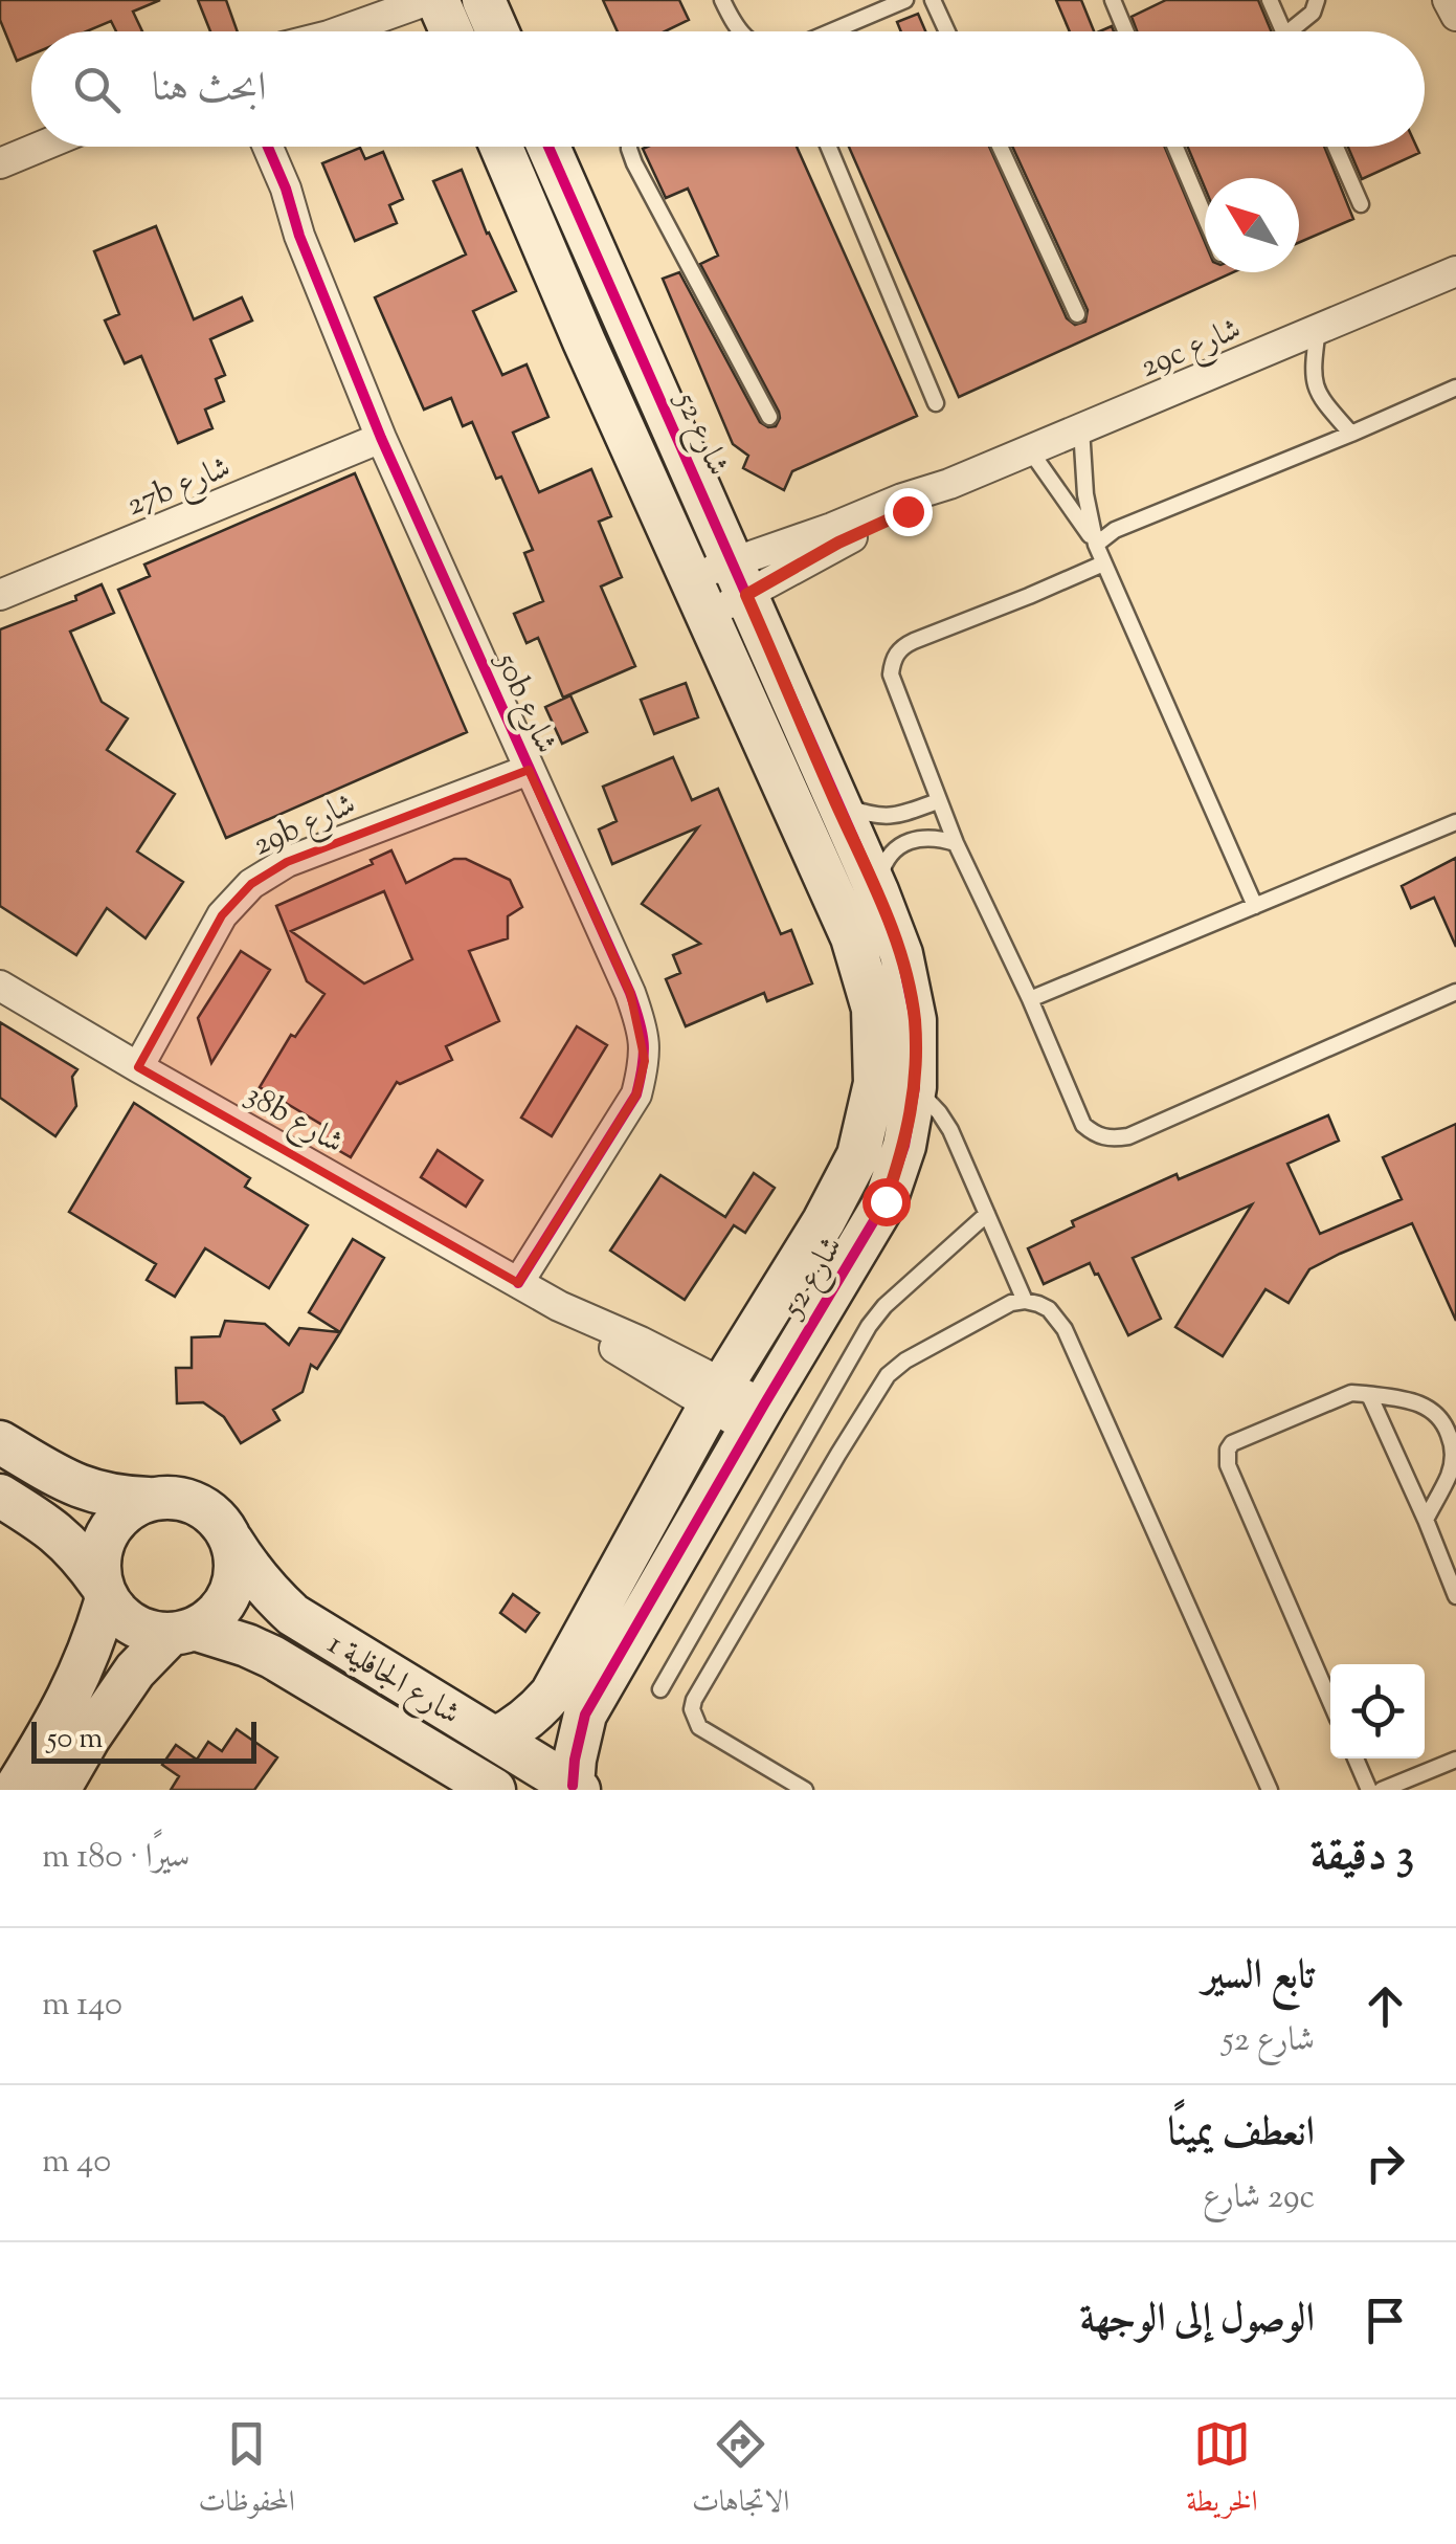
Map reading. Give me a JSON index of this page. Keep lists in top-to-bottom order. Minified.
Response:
{"streets":{"street":["29c شارع","شارع 52","27b شارع","50b شارع","29b شارع","38b شارع","شارع الجافلية 1"]},"crossings":[["29c شارع","شارع 52"],["شارع 52","38b شارع"],["شارع 52","شارع الجافلية 1"],["27b شارع","50b شارع"],["50b شارع","29b شارع"],["50b شارع","38b شارع"],["29b شارع","38b شارع"]],"scale_bar":"50 m","north":"top left","page":{"search":"ابحث هنا","scale":"50 m","heading":["3 دقيقة","سيرًا · 180 m"],"list":[["تابع السير","شارع 52","140 m"],["انعطف يمينًا","29c شارع","40 m"],"الوصول إلى الوجهة"],"nav":["الخريطة","الاتجاهات","المحفوظات"]}}
